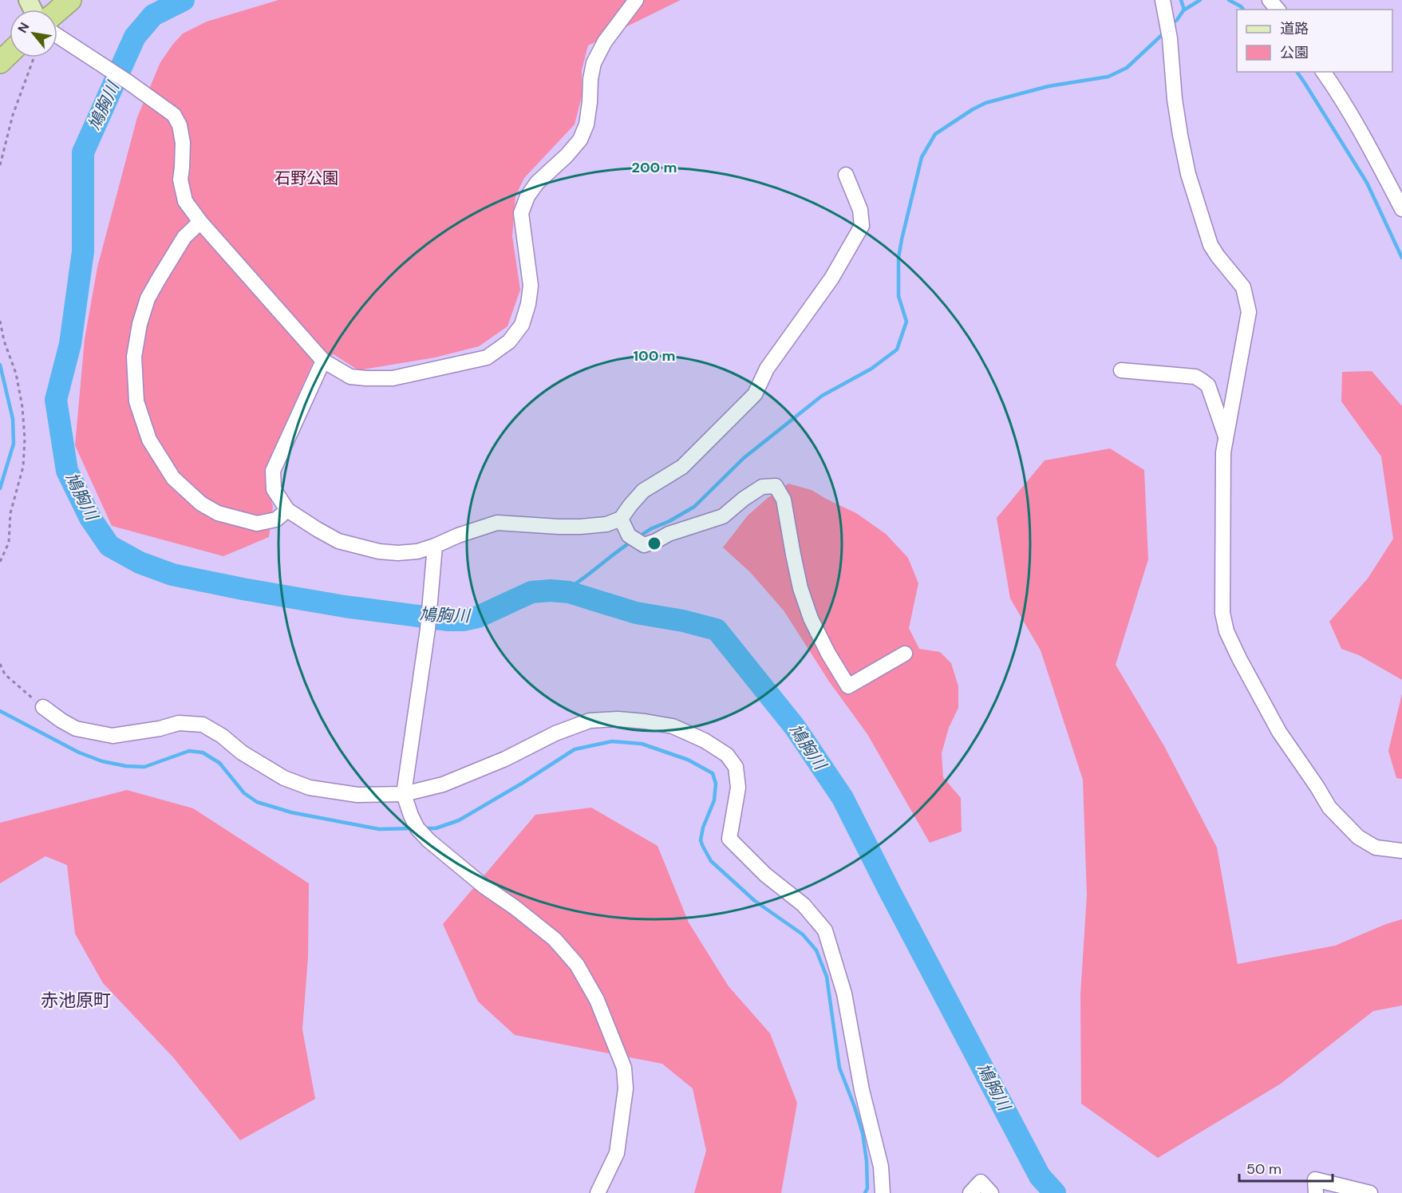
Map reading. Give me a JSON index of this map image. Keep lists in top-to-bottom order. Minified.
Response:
{"districts":["赤池原町"],"water":["鳩胸川"],"parks":["石野公園"],"legend":["道路","公園"],"scale_bar":"50 m","north":"top left","rings":["200 m","100 m"]}
